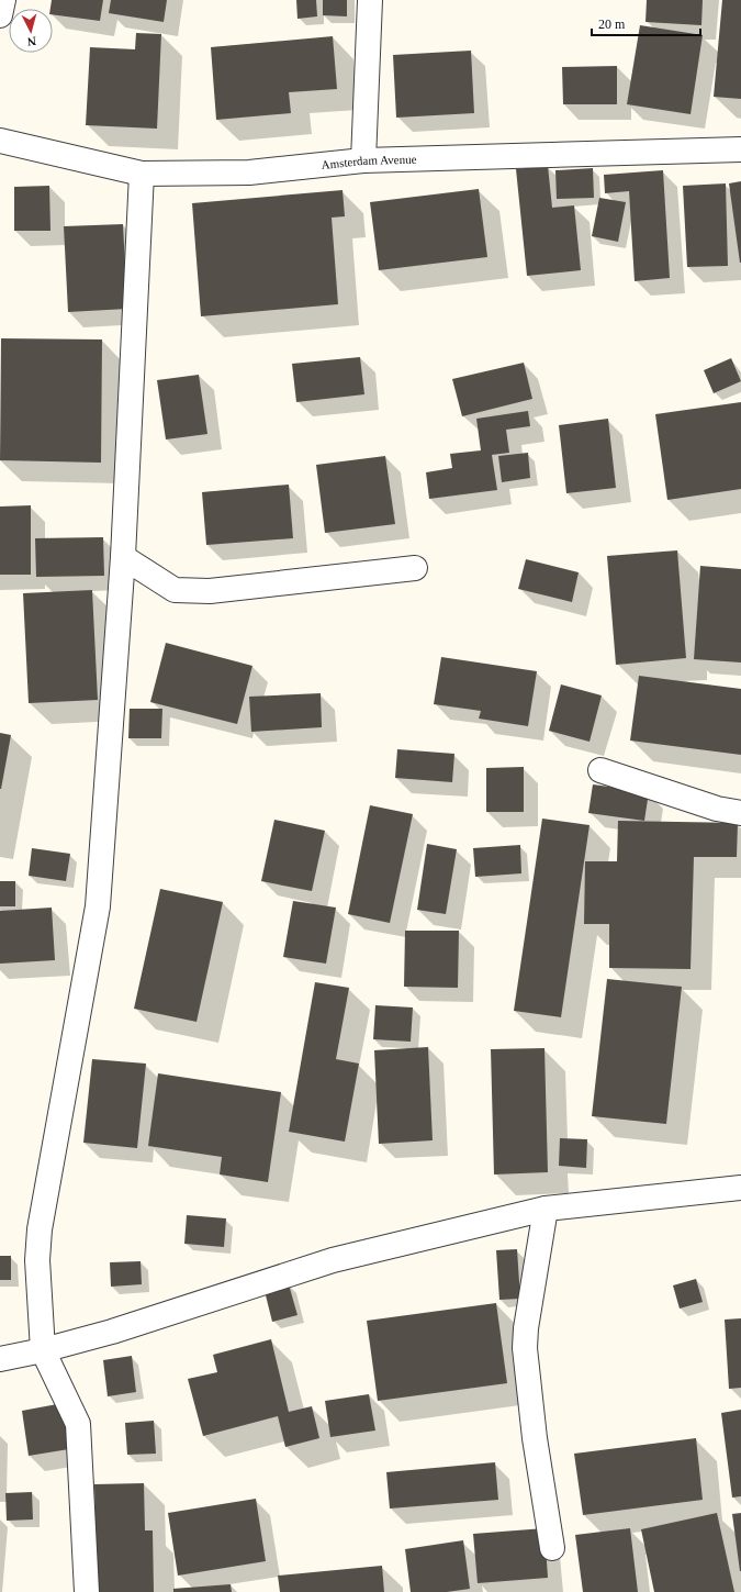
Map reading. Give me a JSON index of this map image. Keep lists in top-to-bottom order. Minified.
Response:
{"streets":{"street":["Amsterdam Avenue"]},"scale_bar":"20 m","north":"bottom"}
